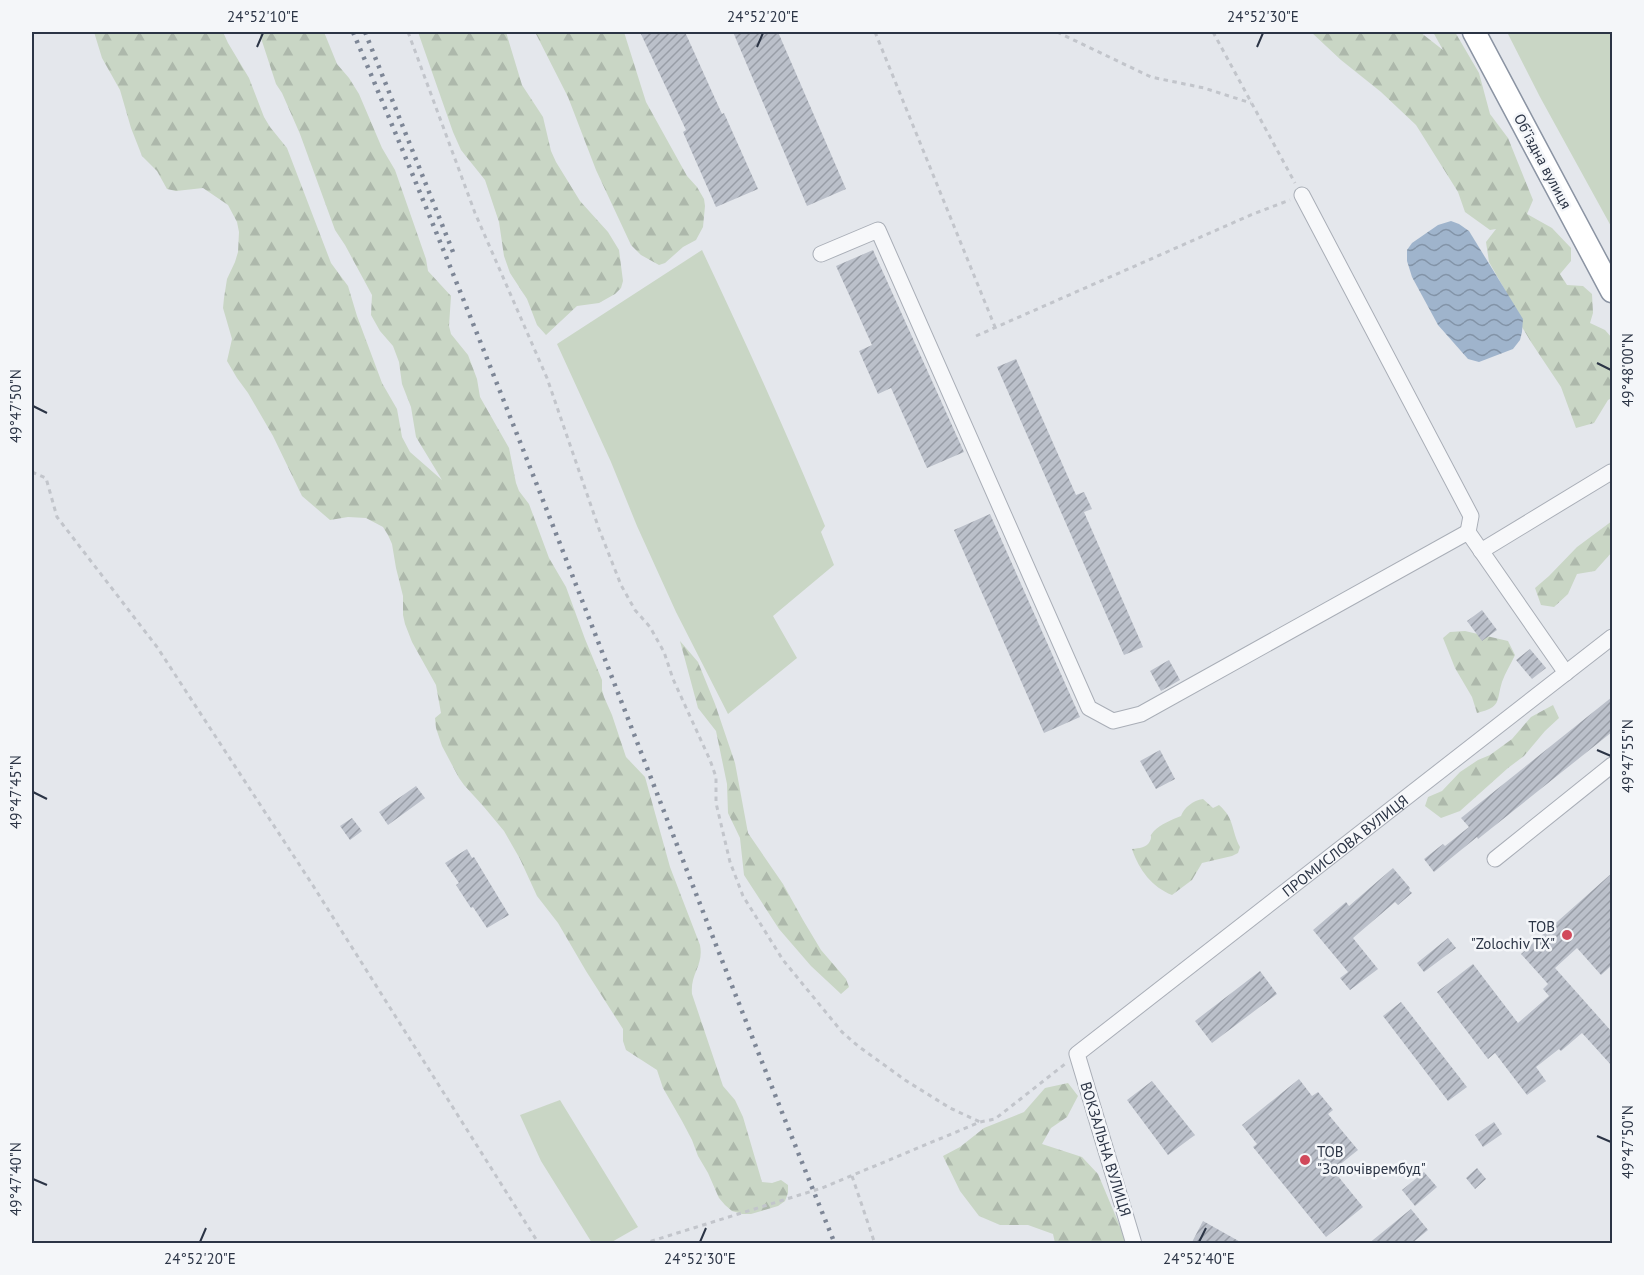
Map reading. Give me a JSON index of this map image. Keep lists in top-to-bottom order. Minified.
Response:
{"streets":{"highway":["Обʼїздна вулиця"],"street":["ПРОМИСЛОВА ВУЛИЦЯ","ВОКЗАЛЬНА ВУЛИЦЯ"]},"crossings":[["ПРОМИСЛОВА ВУЛИЦЯ","ВОКЗАЛЬНА ВУЛИЦЯ"]],"places":["ТОВ \"Zolochiv TX\"","ТОВ \"Золочіврембуд\""],"coordinates":["24°52'10\"E","24°52'20\"E","24°52'30\"E","49°48'00\"N","49°47'50\"N","49°47'55\"N","49°47'45\"N","49°47'40\"N","24°52'40\"E"]}
